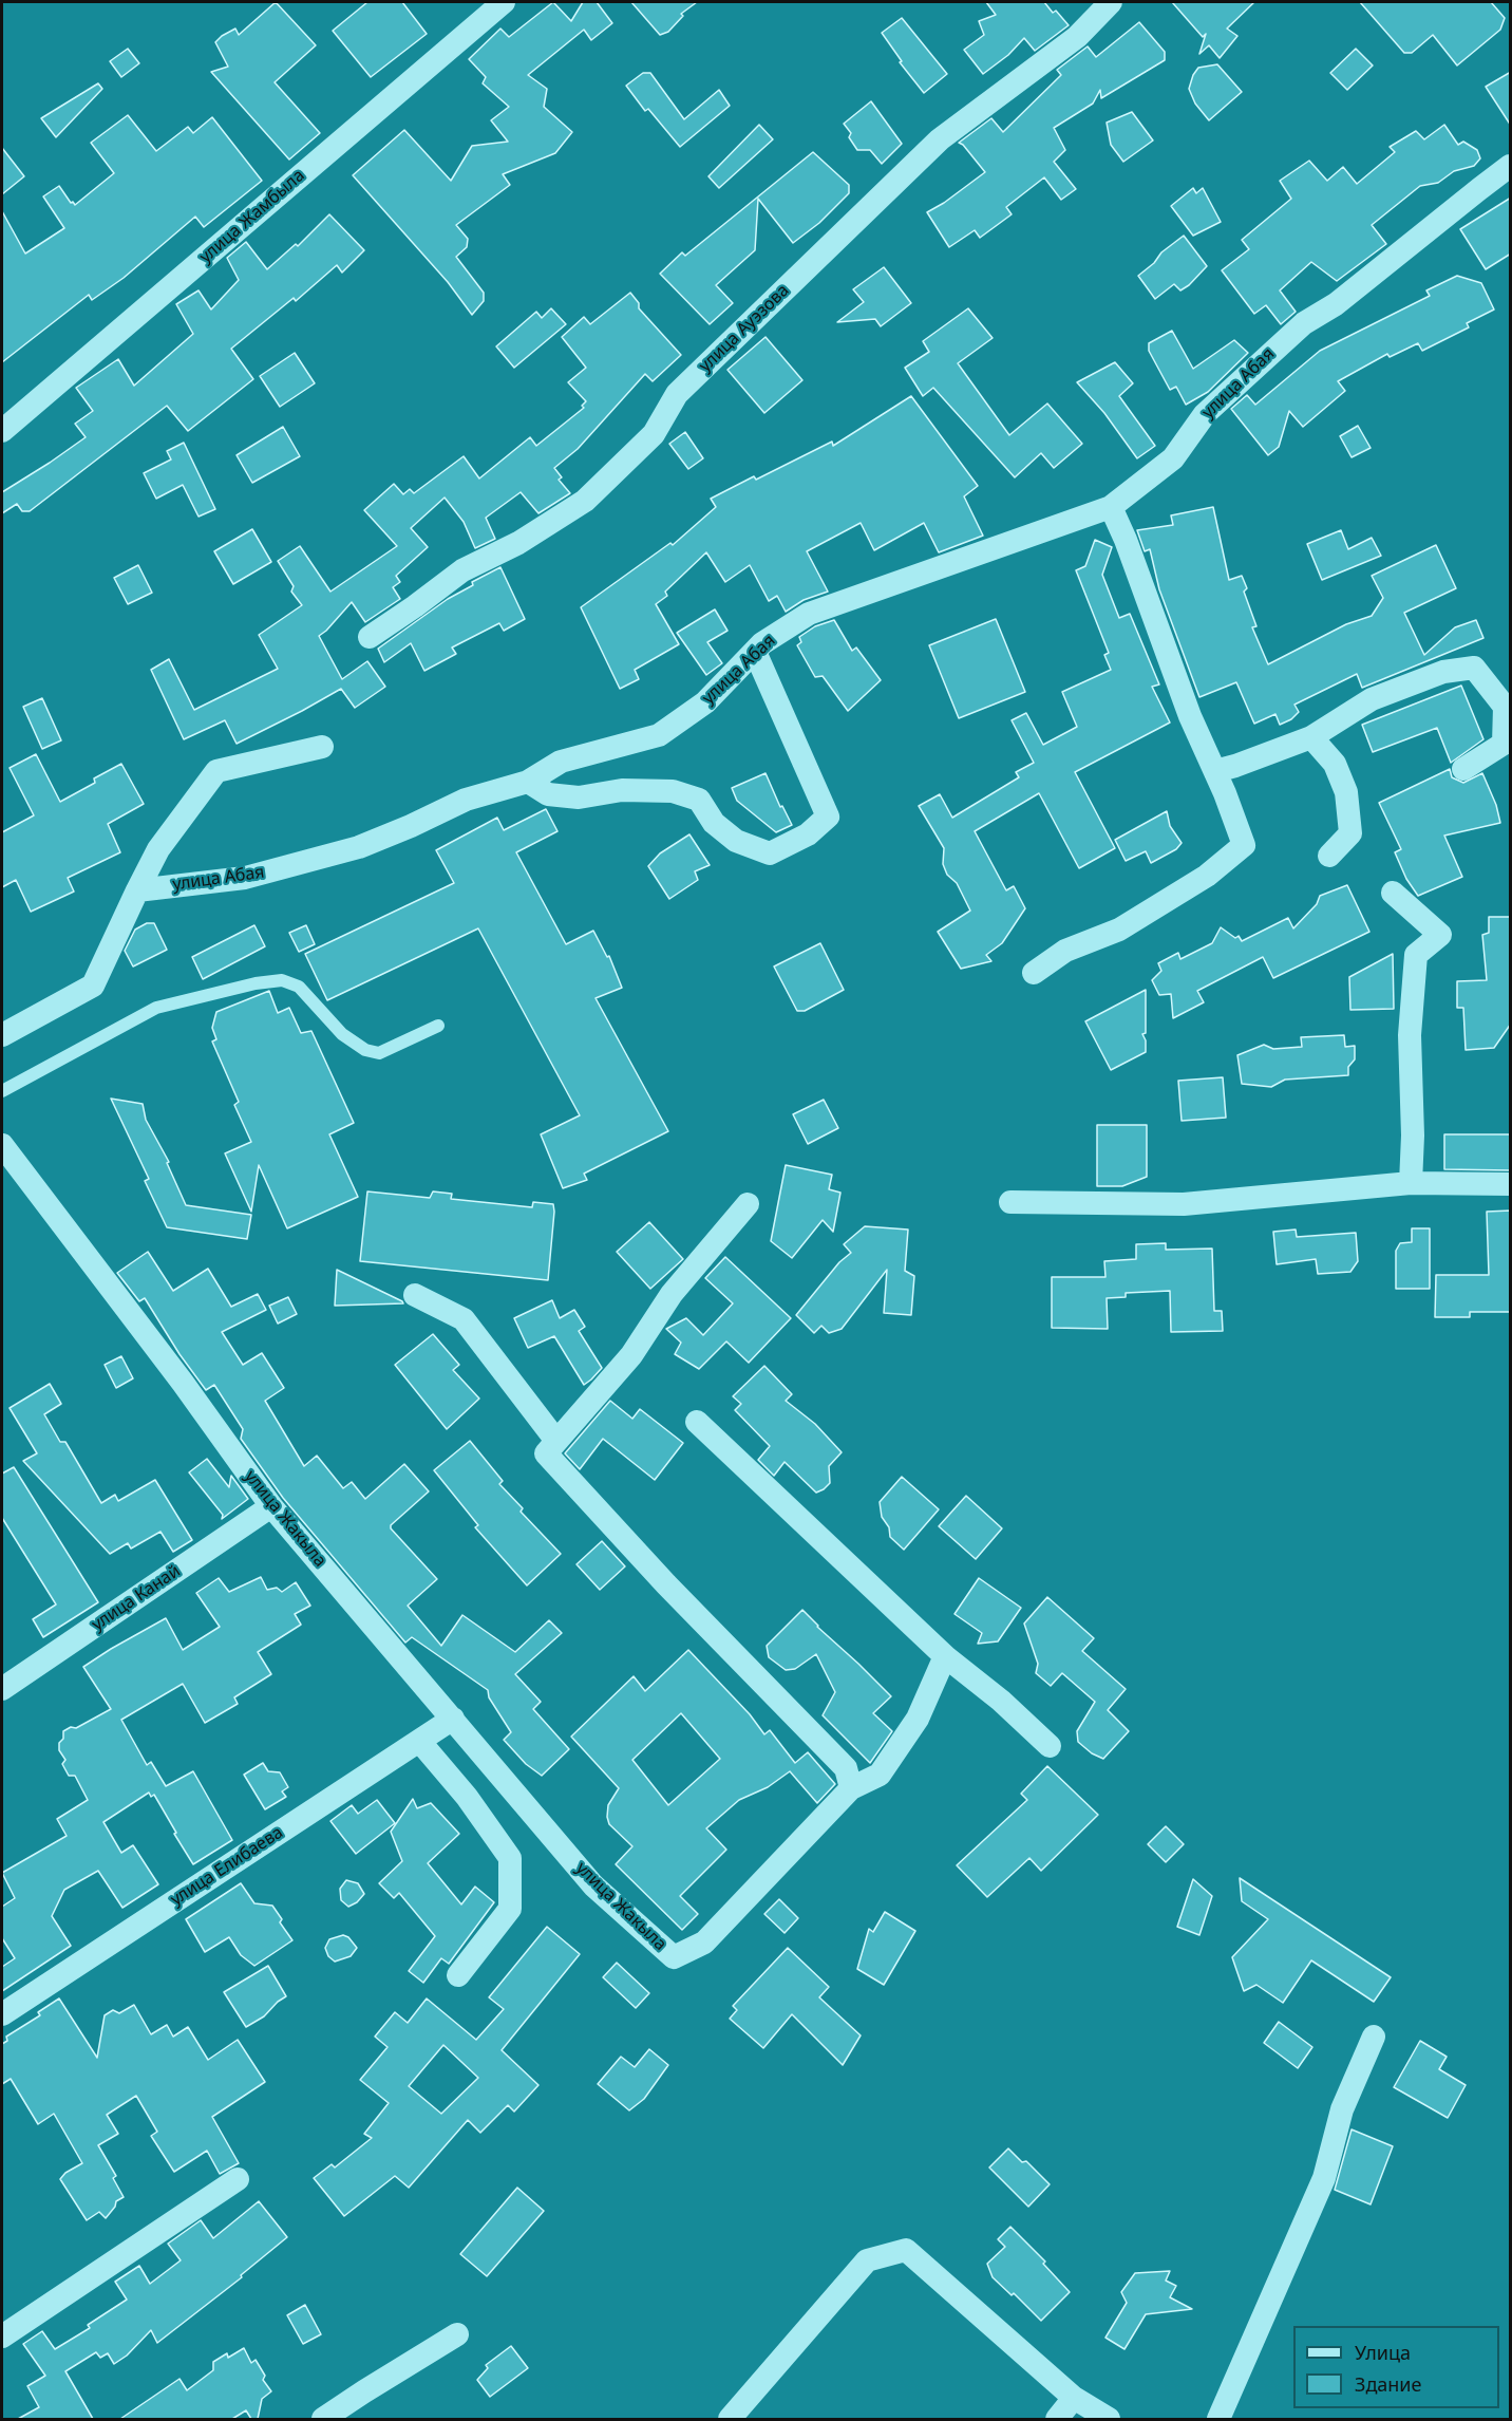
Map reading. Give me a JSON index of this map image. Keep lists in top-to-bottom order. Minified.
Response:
{"streets":{"street":["улица Жамбыла","улица Ауэзова","улица Абая","улица Жакыла","улица Канай","улица Елибаева"]},"crossings":[["улица Жакыла","улица Канай"],["улица Жакыла","улица Елибаева"]],"legend":["Улица","Здание"]}
